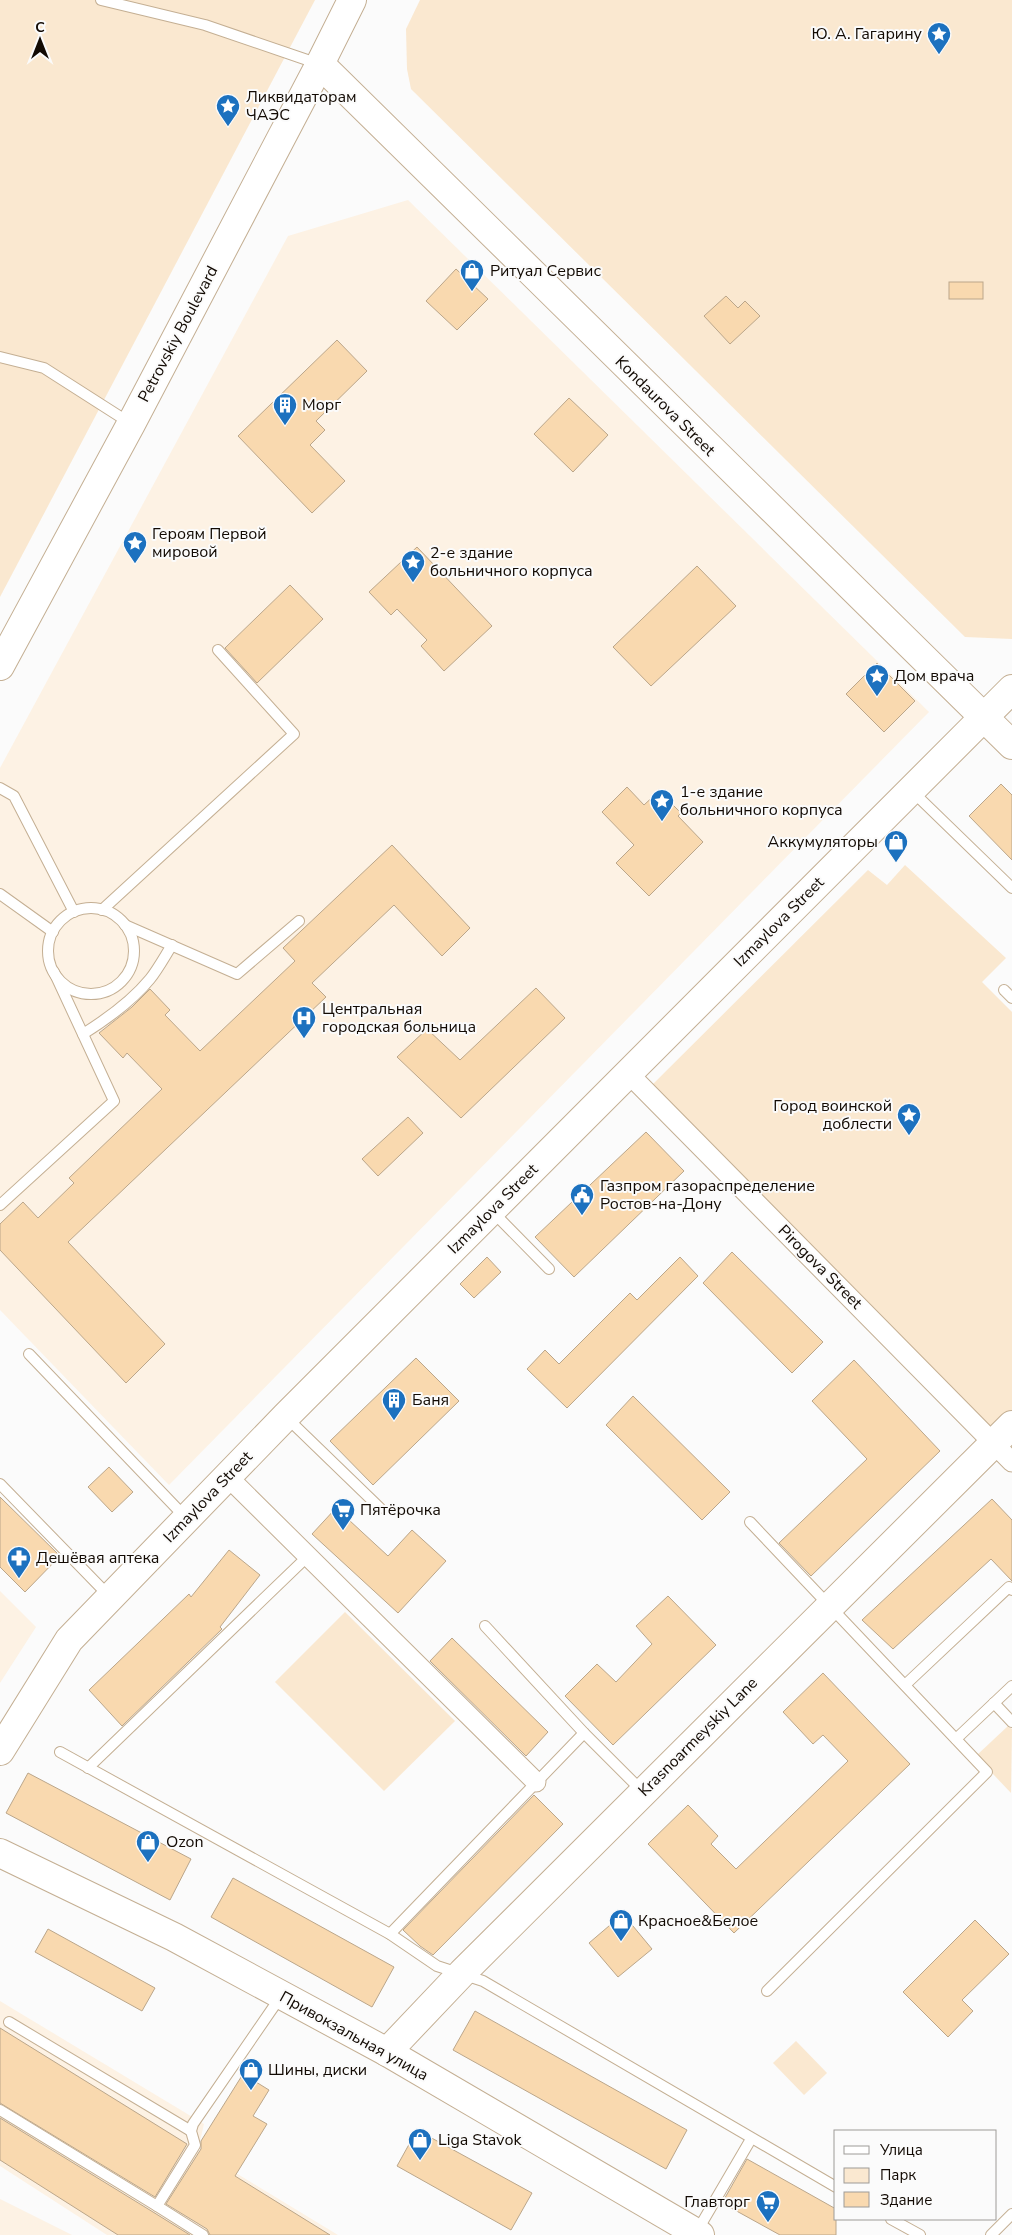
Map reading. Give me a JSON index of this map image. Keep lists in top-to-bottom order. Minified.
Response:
{"streets":{"street":["Petrovskiy Boulevard","Kondaurova Street","Izmaylova Street","Pirogova Street","Krasnoarmeyskiy Lane","Привокзальная улица"]},"crossings":[["Petrovskiy Boulevard","Kondaurova Street"],["Kondaurova Street","Izmaylova Street"],["Izmaylova Street","Pirogova Street"],["Pirogova Street","Krasnoarmeyskiy Lane"],["Krasnoarmeyskiy Lane","Привокзальная улица"]],"places":{"place":["Ю. А. Гагарину","Ликвидаторам ЧАЭС","Героям Первой мировой","2-е здание больничного корпуса","Дом врача","1-е здание больничного корпуса","Город воинской доблести"],"shop":["Ритуал Сервис","Аккумуляторы","Ozon","Красное&Белое","Шины, диски","Liga Stavоk"],"building":["Морг","Баня"],"hospital":["Центральная городская больница"],"public building":["Газпром газораспределение Ростов-на-Дону"],"supermarket":["Пятёрочка","Главторг"],"pharmacy":["Дешёвая аптека"]},"legend":["Улица","Парк","Здание"],"north":"top"}
